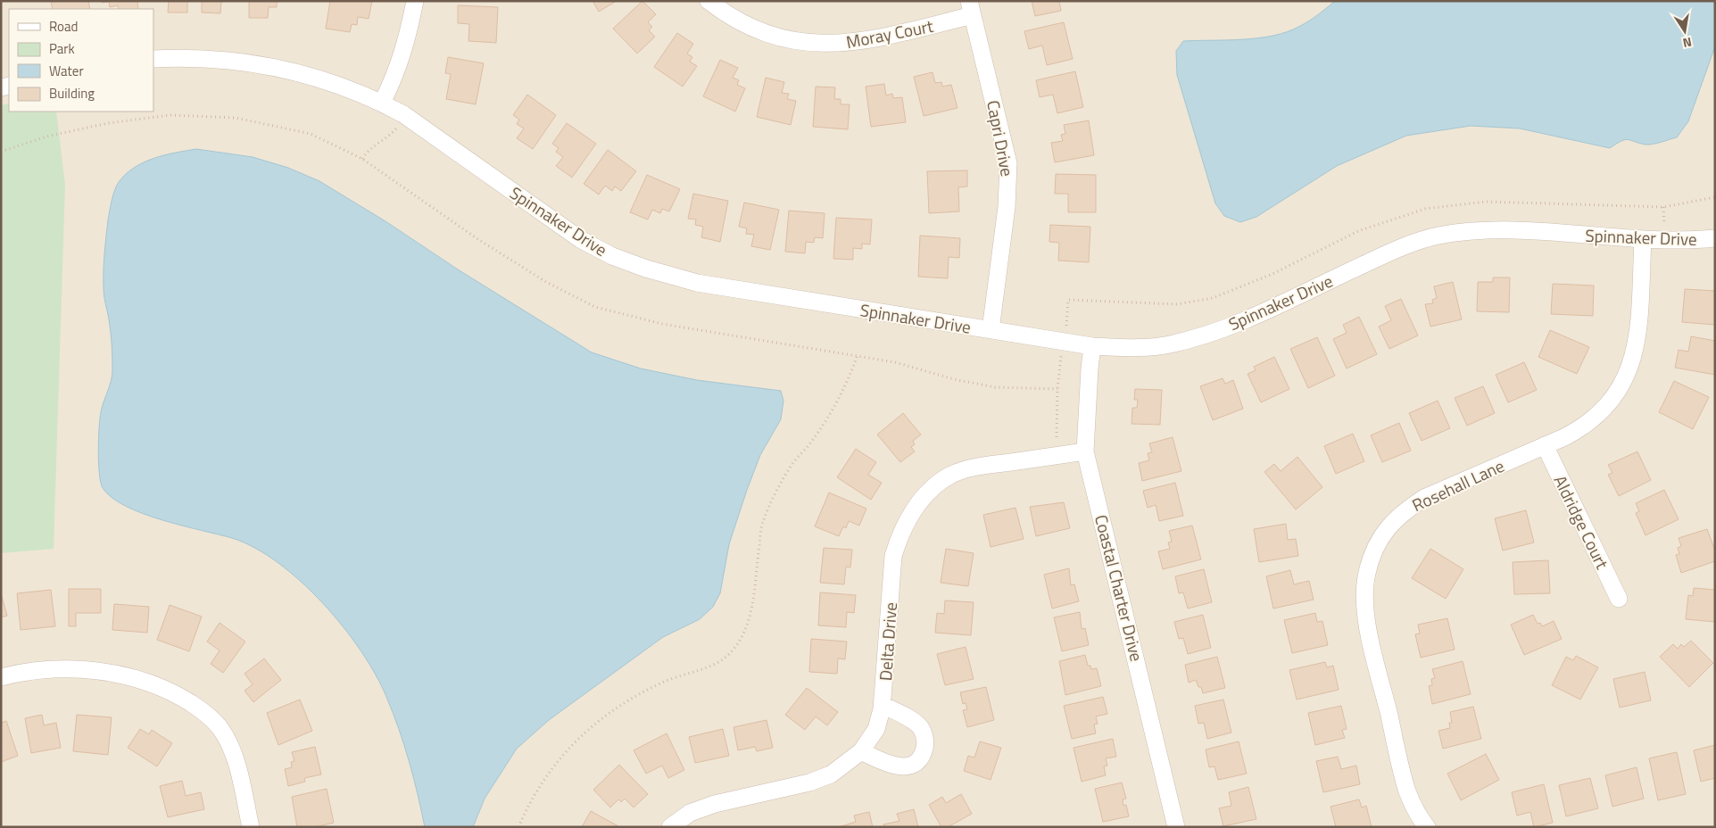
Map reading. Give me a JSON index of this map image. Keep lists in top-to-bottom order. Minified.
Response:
{"streets":{"street":["Moray Court","Capri Drive","Spinnaker Drive","Rosehall Lane","Aldridge Court","Coastal Charter Drive","Delta Drive"]},"crossings":[["Moray Court","Capri Drive"],["Capri Drive","Spinnaker Drive"],["Spinnaker Drive","Rosehall Lane"],["Spinnaker Drive","Coastal Charter Drive"],["Rosehall Lane","Aldridge Court"],["Coastal Charter Drive","Delta Drive"]],"legend":["Road","Park","Water","Building"],"north":"bottom"}
